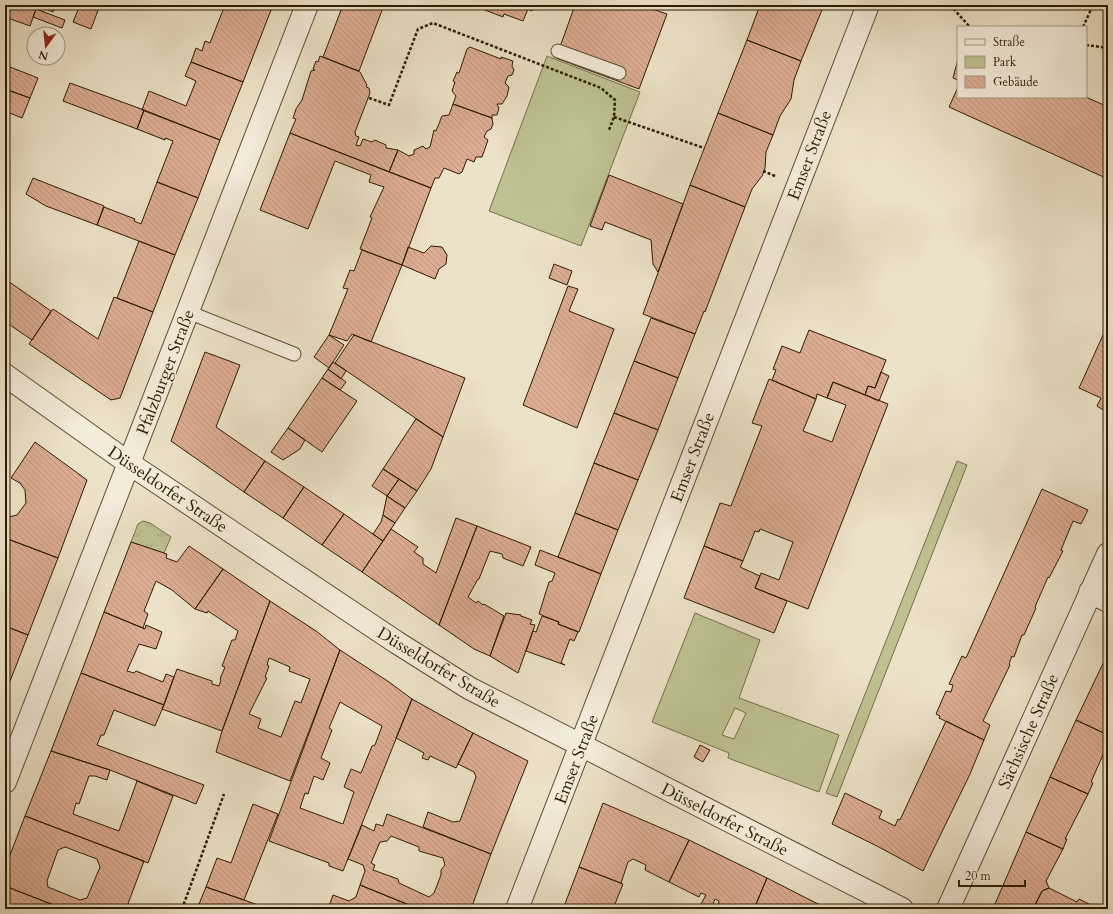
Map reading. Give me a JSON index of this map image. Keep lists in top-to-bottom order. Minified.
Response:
{"streets":{"street":["Emser Straße","Pfalzburger Straße","Düsseldorfer Straße","Sächsische Straße"]},"crossings":[["Emser Straße","Düsseldorfer Straße"],["Pfalzburger Straße","Düsseldorfer Straße"]],"legend":["Straße","Park","Gebäude"],"scale_bar":"20 m","north":"bottom"}
